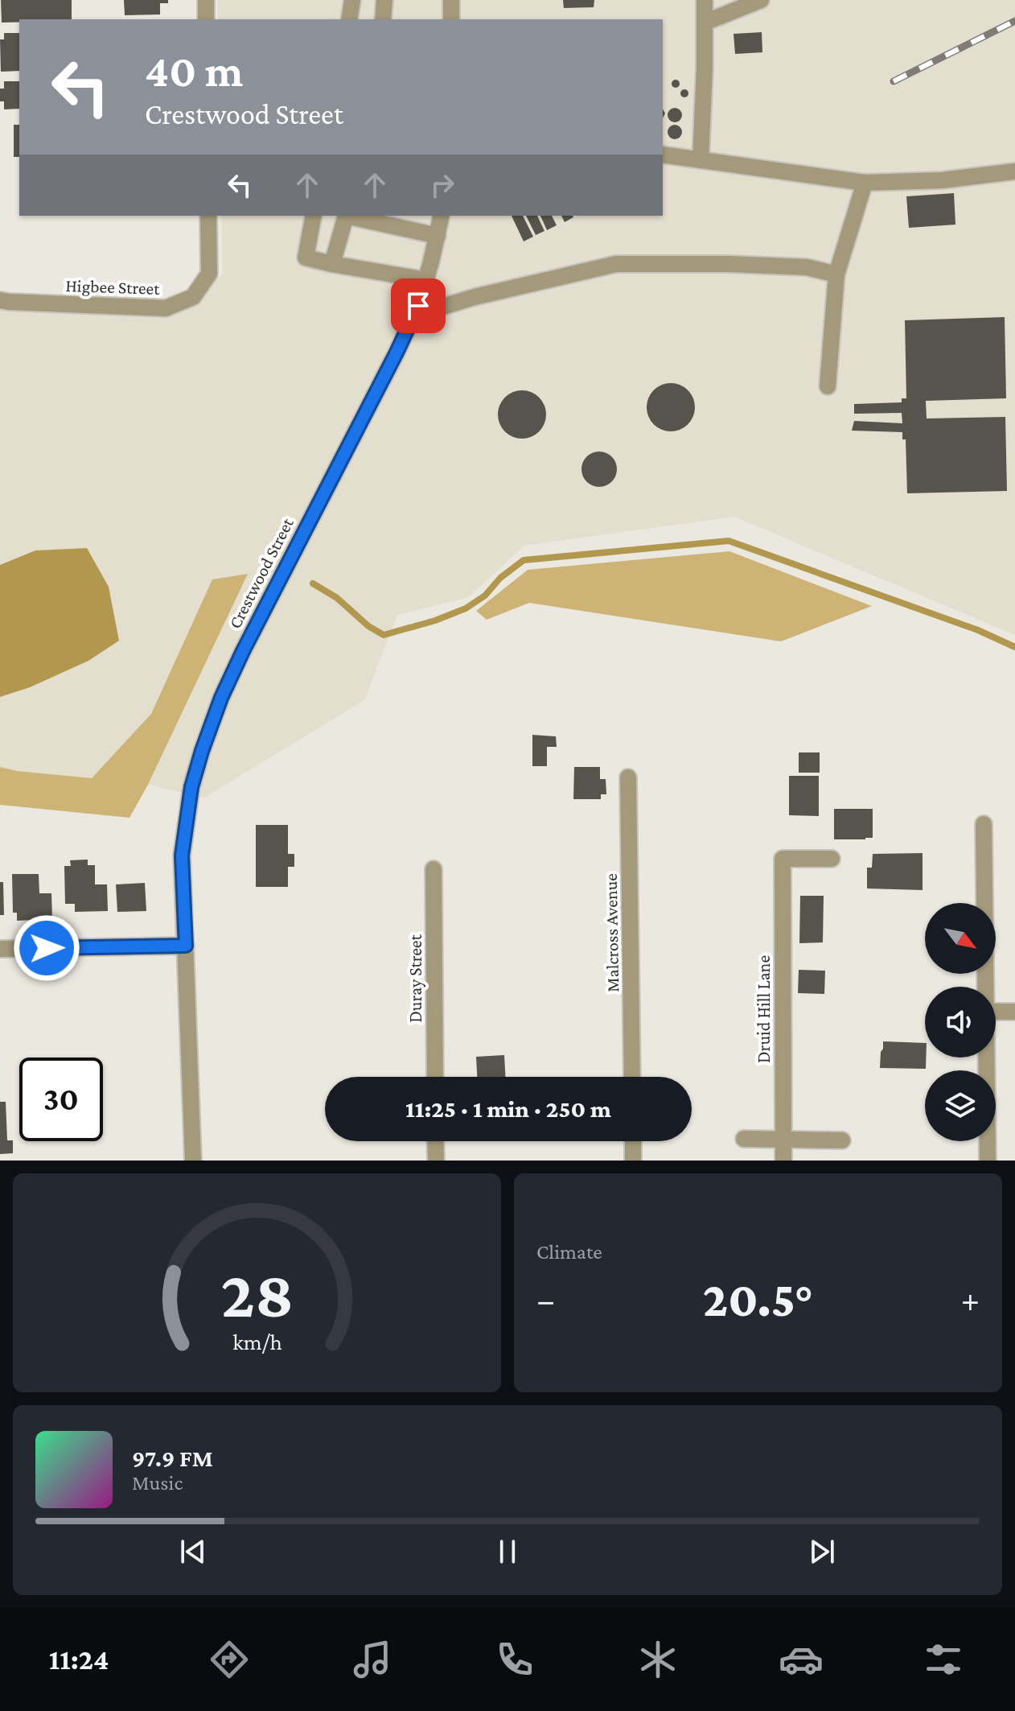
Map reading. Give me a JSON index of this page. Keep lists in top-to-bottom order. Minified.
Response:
{"streets":{"street":["Higbee Street","Crestwood Street","Malcross Avenue","Duray Street","Druid Hill Lane"]},"north":"bottom right","page":{"turn":["40 m","Crestwood Street"],"limit":"30","trip":"11:25 · 1 min · 250 m","tile":"Climate","heat":["−","20.5°","+"],"song":["97.9 FM","Music"],"tabs":"11:24","gauge":["28","km/h"]}}
